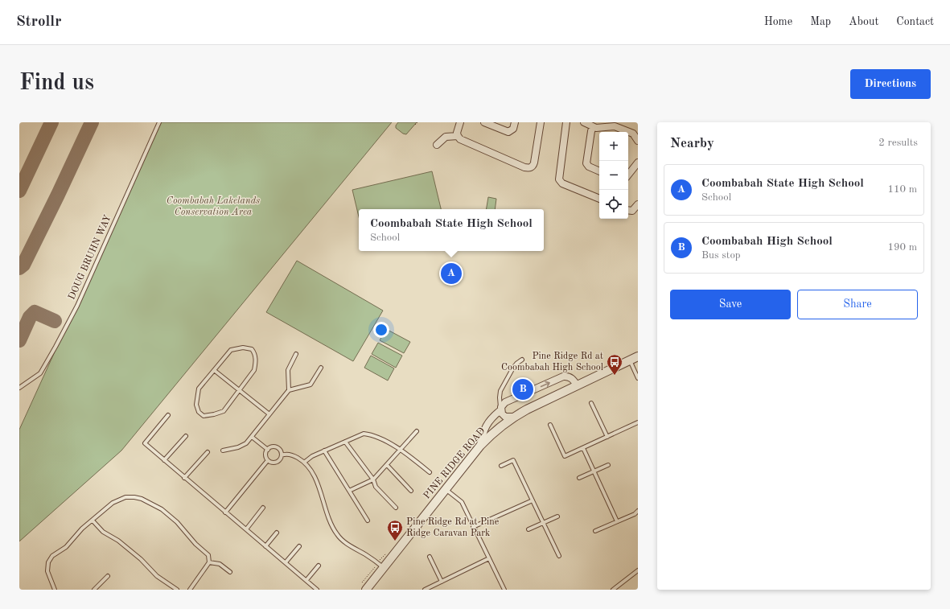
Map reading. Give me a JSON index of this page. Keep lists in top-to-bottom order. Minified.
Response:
{"streets":{"street":["PINE RIDGE ROAD"],"lane":["DOUG BRUHN WAY"]},"parks":["Coombabah Lakelands Conservation Area"],"places":{"bus stop":["Pine Ridge Rd at Coombabah High School","Pine Ridge Rd at Pine Ridge Caravan Park"]},"page":{"header":"Strollr","nav":["Home","Map","About","Contact"],"buttons":["Directions",["Save","Share"]],"title":"Find us","heading":["Nearby","2 results"],"map_buttons":["+","−"],"list":[{"mark":"A","name":"Coombabah State High School","note":"School","value":"110 m"},{"mark":"B","name":"Coombabah High School","note":"Bus stop","value":"190 m"}],"popup":["Coombabah State High School","School"],"pins":["A","B"]}}
